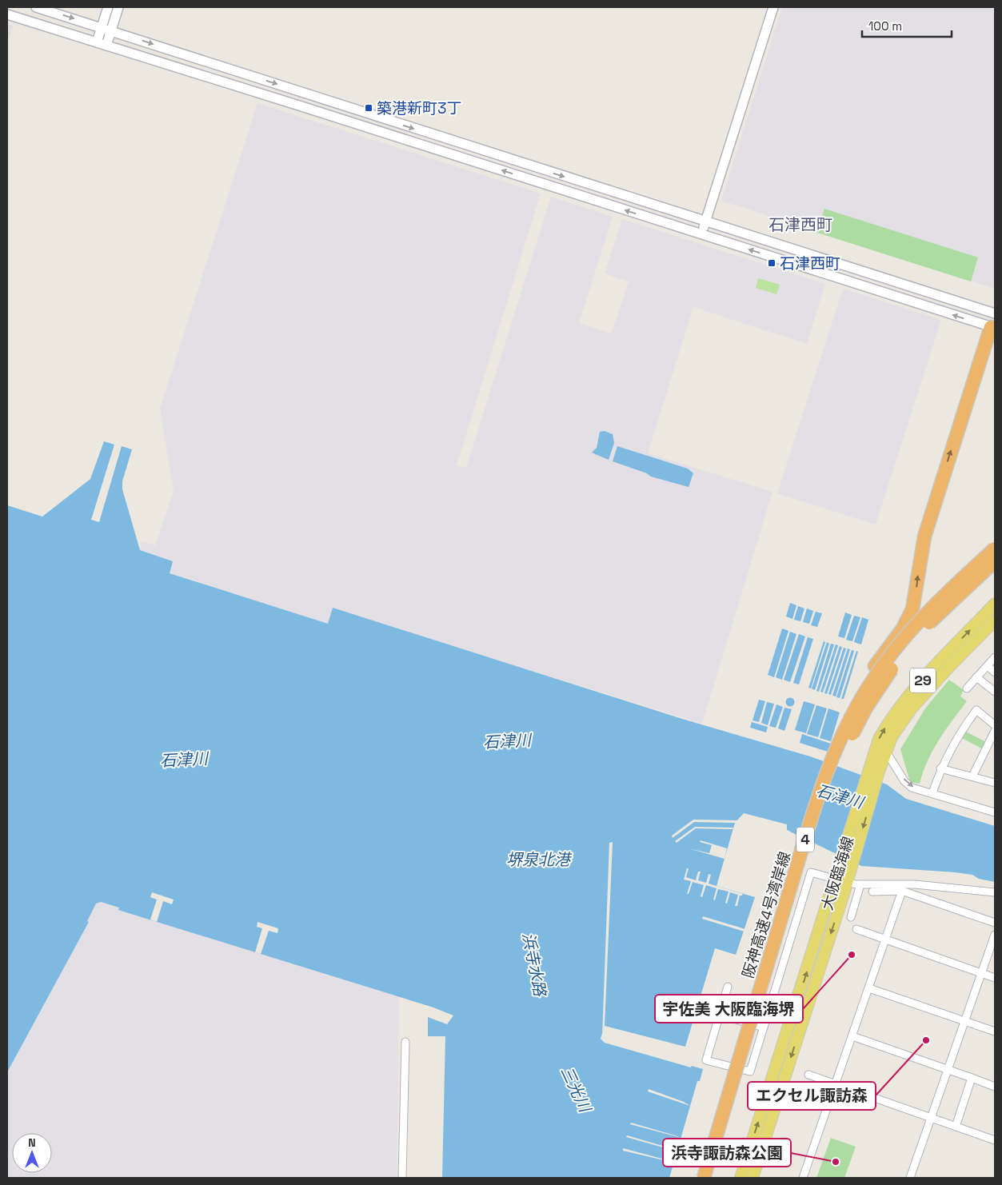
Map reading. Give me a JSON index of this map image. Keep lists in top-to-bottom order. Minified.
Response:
{"streets":{"highway":["4","阪神高速4号湾岸線"],"main road":["29","大阪臨海線"]},"districts":["石津西町"],"water":["石津川","堺泉北港","浜寺水路","三光川"],"places":{"transit":["築港新町3丁","石津西町"],"other":["宇佐美 大阪臨海堺","エクセル諏訪森","浜寺諏訪森公園"]},"scale_bar":"100 m","north":"top"}
